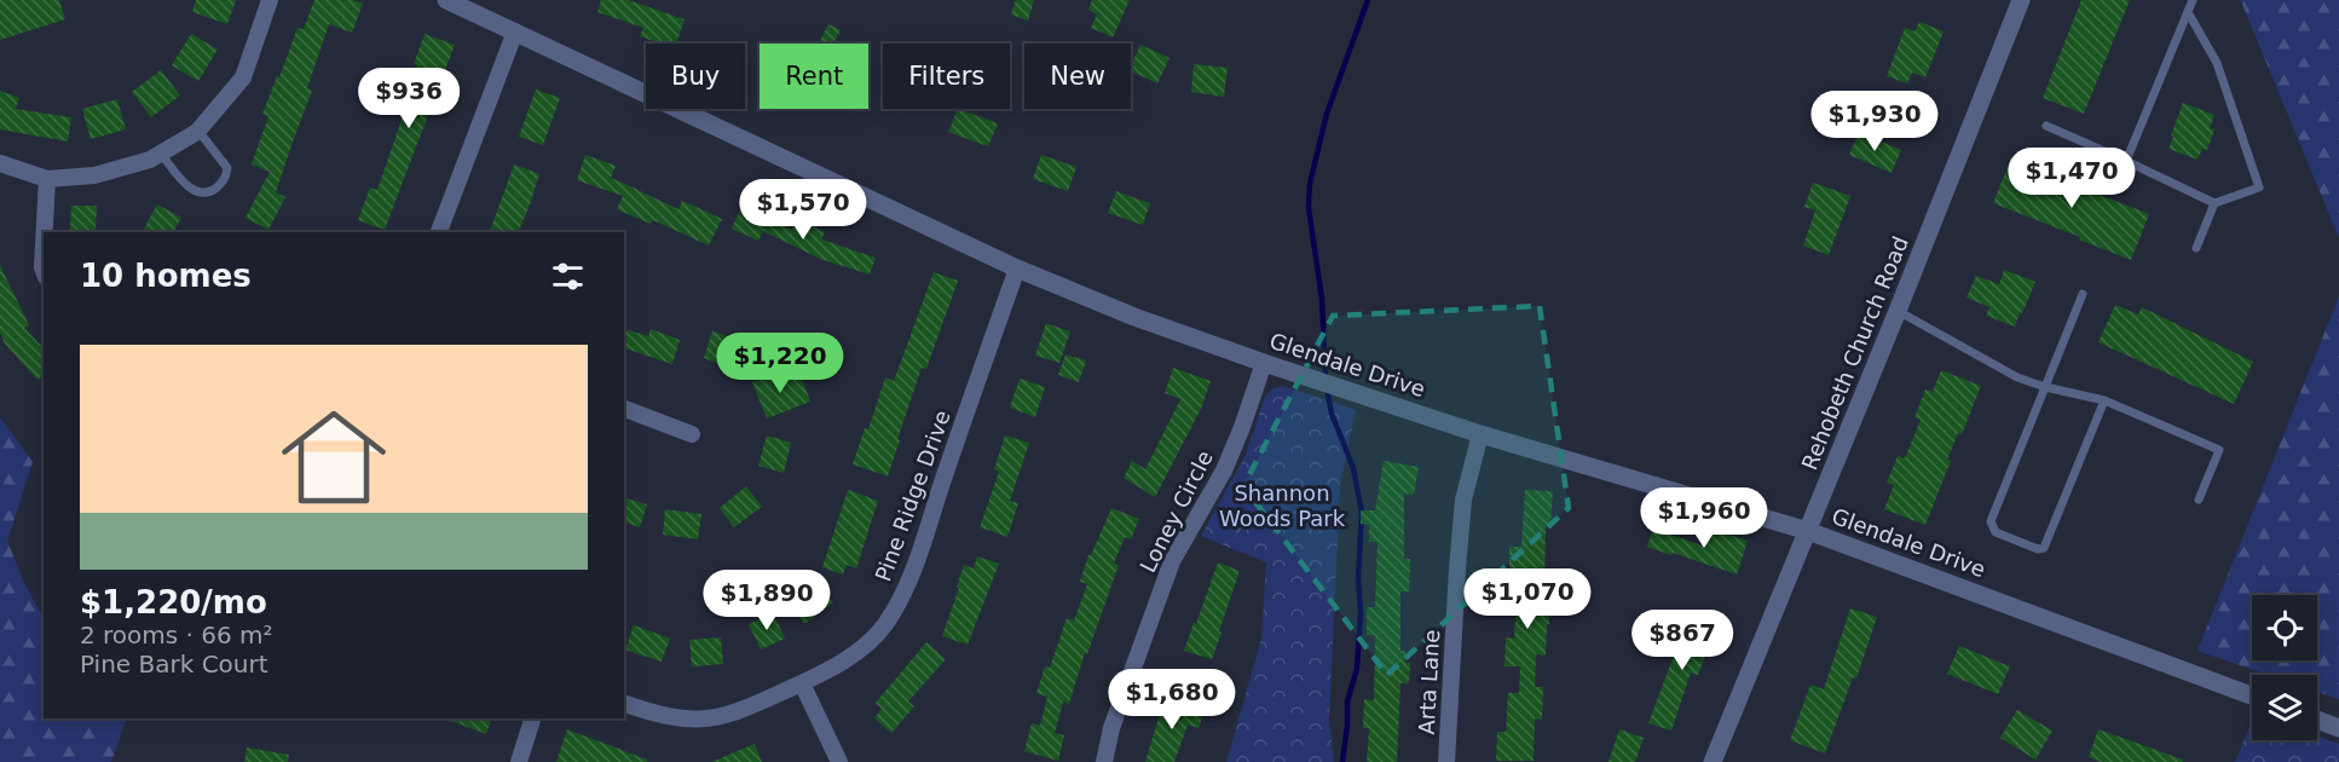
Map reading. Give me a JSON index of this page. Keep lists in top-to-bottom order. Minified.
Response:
{"streets":{"street":["Rehobeth Church Road","Glendale Drive","Pine Ridge Drive","Loney Circle","Arta Lane"]},"crossings":[["Rehobeth Church Road","Glendale Drive"],["Glendale Drive","Pine Ridge Drive"],["Glendale Drive","Loney Circle"],["Glendale Drive","Arta Lane"]],"parks":["Shannon Woods Park"],"page":{"chip":["Buy","Rent","Filters","New"],"price":["$936","$1,930","$1,470","$1,570","$1,220","$1,960","$1,070","$1,890","$867","$1,680"],"heading":"10 homes","list":[{"name":"$1,220/mo","note":"2 rooms · 66 m² · Pine Bark Court"}]}}
